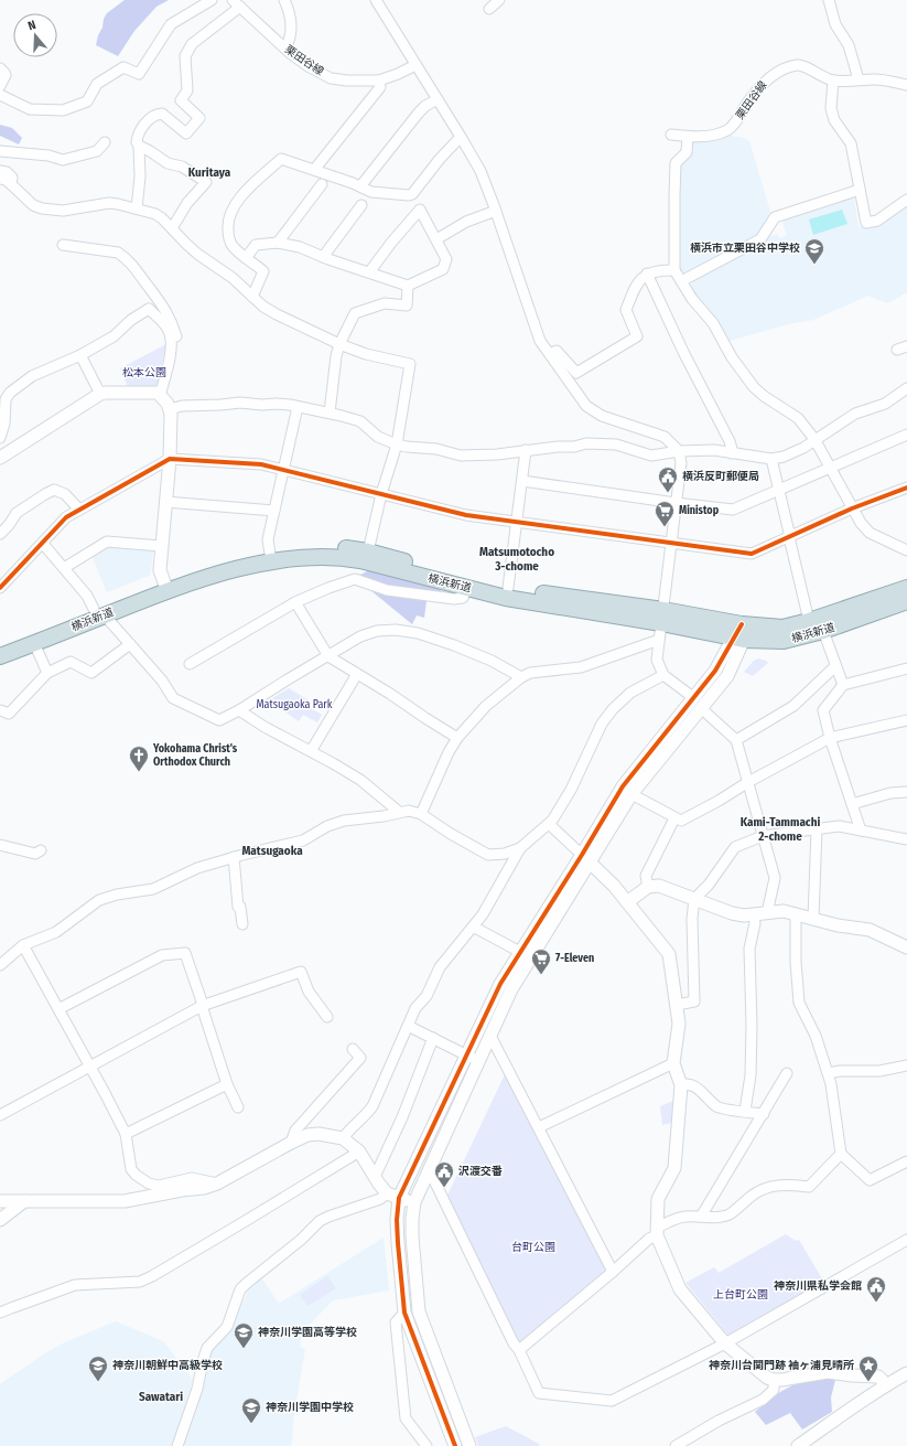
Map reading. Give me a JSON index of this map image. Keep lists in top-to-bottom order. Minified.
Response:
{"streets":{"highway":["横浜新道"],"street":["栗田谷線"]},"districts":["Kuritaya","Matsumotocho 3-chome","Kami-Tammachi 2-chome","Matsugaoka","Sawatari"],"parks":["松本公園","Matsugaoka Park","台町公園","上台町公園"],"places":{"school or university":["横浜市立栗田谷中学校","神奈川学園高等学校","神奈川朝鮮中高級学校","神奈川学園中学校"],"public building":["横浜反町郵便局","沢渡交番","神奈川県私学会館"],"supermarket":["Ministop","7-Eleven"],"church":["Yokohama Christ's Orthodox Church"],"place":["神奈川台関門跡 袖ヶ浦見晴所"]},"north":"top"}
